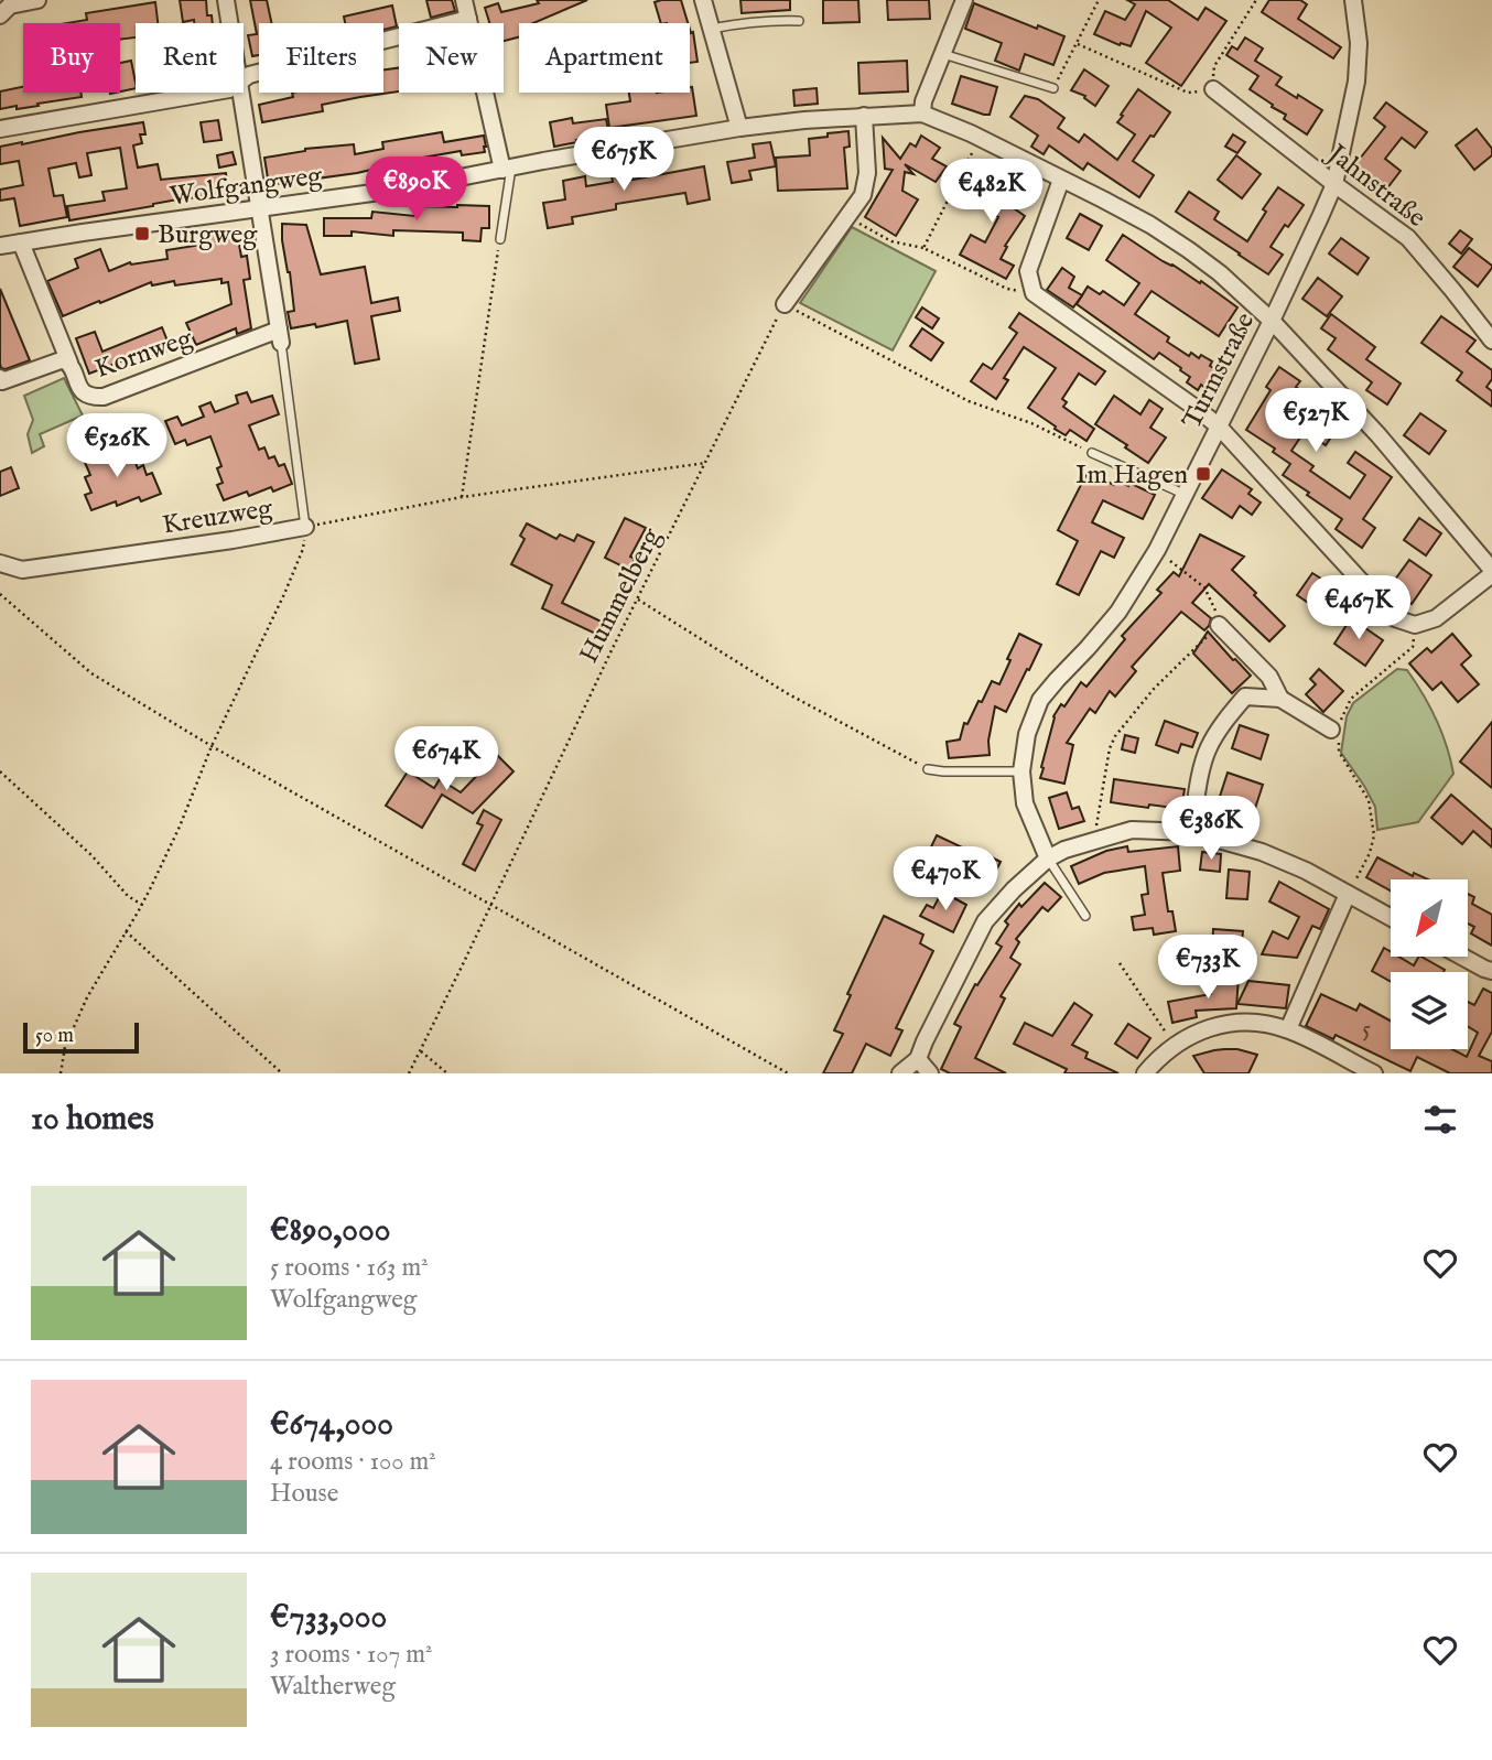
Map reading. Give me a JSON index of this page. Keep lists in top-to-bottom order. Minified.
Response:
{"streets":{"street":["Wolfgangweg","Jahnstraße","Kornweg","Turmstraße","Kreuzweg"],"path":["Hummelberg"]},"crossings":[["Wolfgangweg","Turmstraße"],["Jahnstraße","Turmstraße"],["Kornweg","Kreuzweg"]],"places":{"transit":["Burgweg","Im Hagen"]},"house_numbers":["5"],"scale_bar":"50 m","north":"bottom left","page":{"chip":["Buy","Rent","Filters","New","Apartment"],"price":["€675K","€890K","€482K","€527K","€526K","€467K","€674K","€386K","€470K","€733K"],"scale":"50 m","heading":"10 homes","list":[{"name":"€890,000","note":"5 rooms · 163 m² · Wolfgangweg"},{"name":"€674,000","note":"4 rooms · 100 m² · House"},{"name":"€733,000","note":"3 rooms · 107 m² · Waltherweg"}]}}
